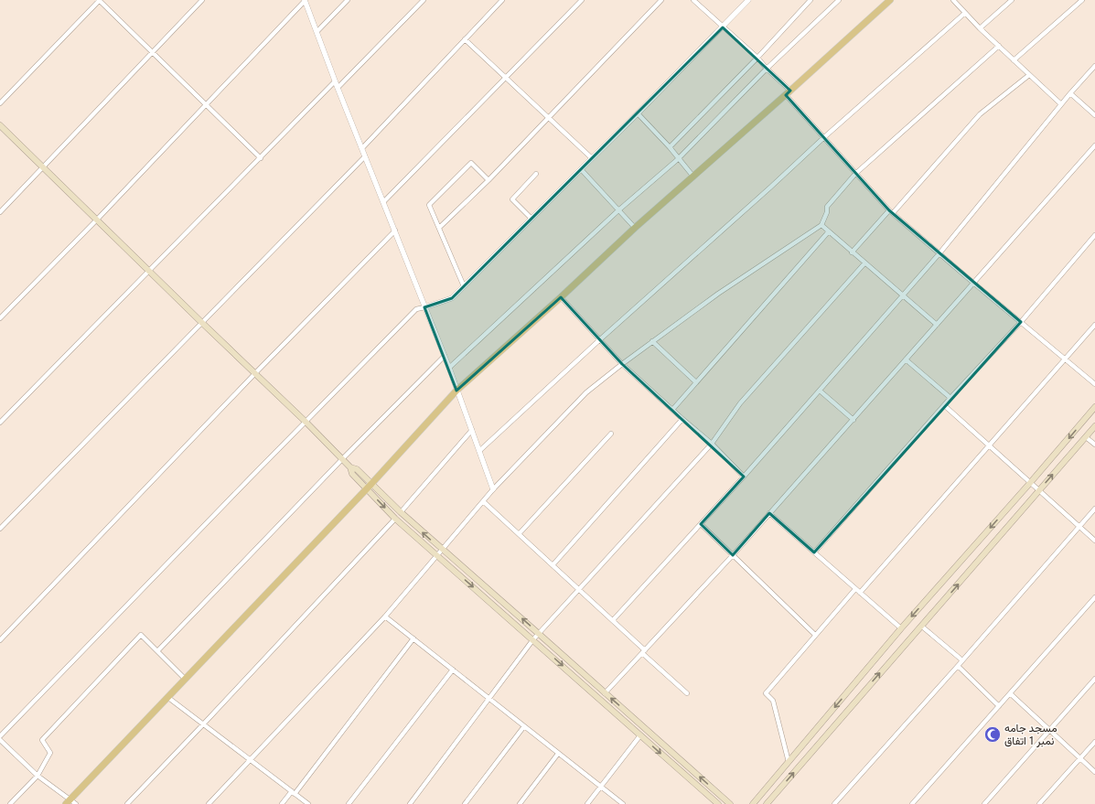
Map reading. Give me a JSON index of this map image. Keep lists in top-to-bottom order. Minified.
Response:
{"places":{"mosque":["مسجد جامه نمبر 1 اتفاق"]}}
